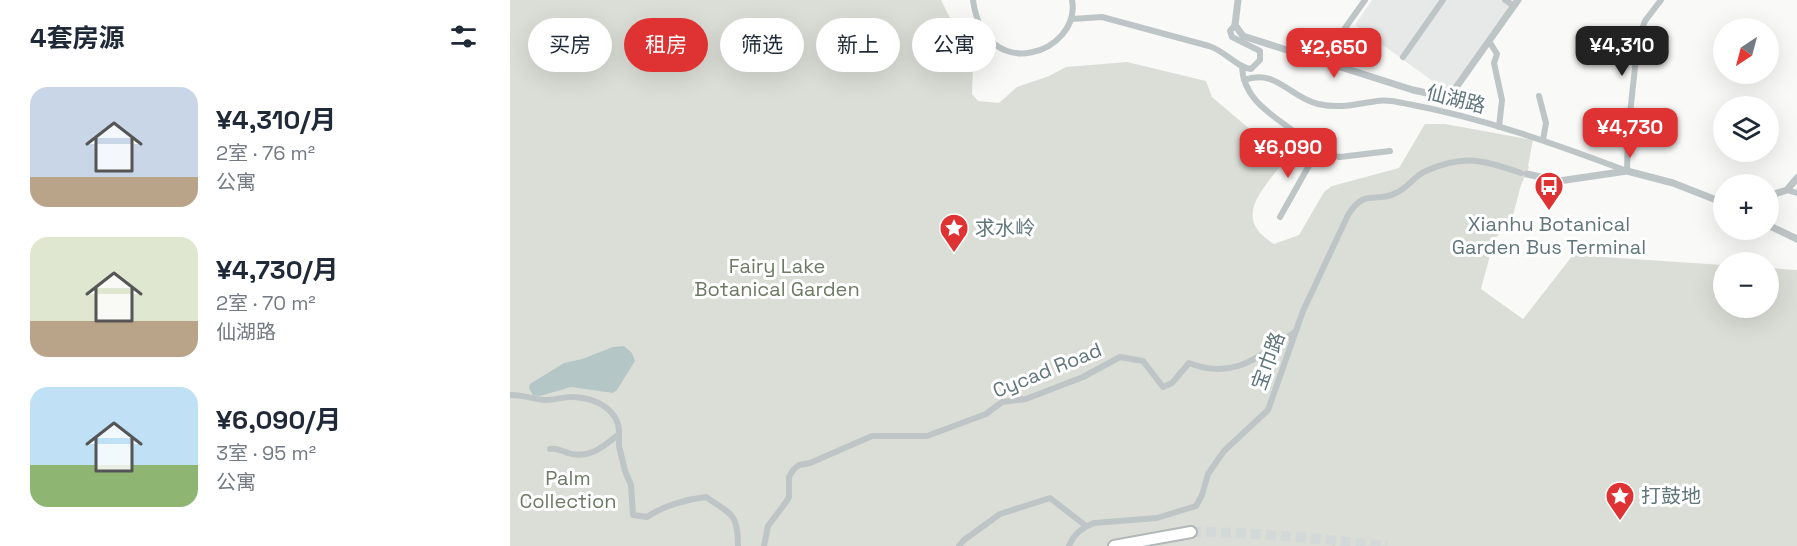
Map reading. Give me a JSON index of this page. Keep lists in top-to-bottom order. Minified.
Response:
{"streets":{"street":["仙湖路","宝巾路","Cycad Road"]},"crossings":[["宝巾路","Cycad Road"]],"parks":["Fairy Lake Botanical Garden","Palm Collection"],"places":{"bus stop":["Xianhu Botanical Garden Bus Terminal"],"place":["求水岭","打鼓地"]},"north":"bottom left","page":{"heading":"4套房源","map_buttons":["+","−"],"chip":["买房","租房","筛选","新上","公寓"],"price":["¥4,310","¥2,650","¥4,730","¥6,090"],"list":[{"name":"¥4,310/月","note":"2室 · 76 m² · 公寓"},{"name":"¥4,730/月","note":"2室 · 70 m² · 仙湖路"},{"name":"¥6,090/月","note":"3室 · 95 m² · 公寓"}]}}
